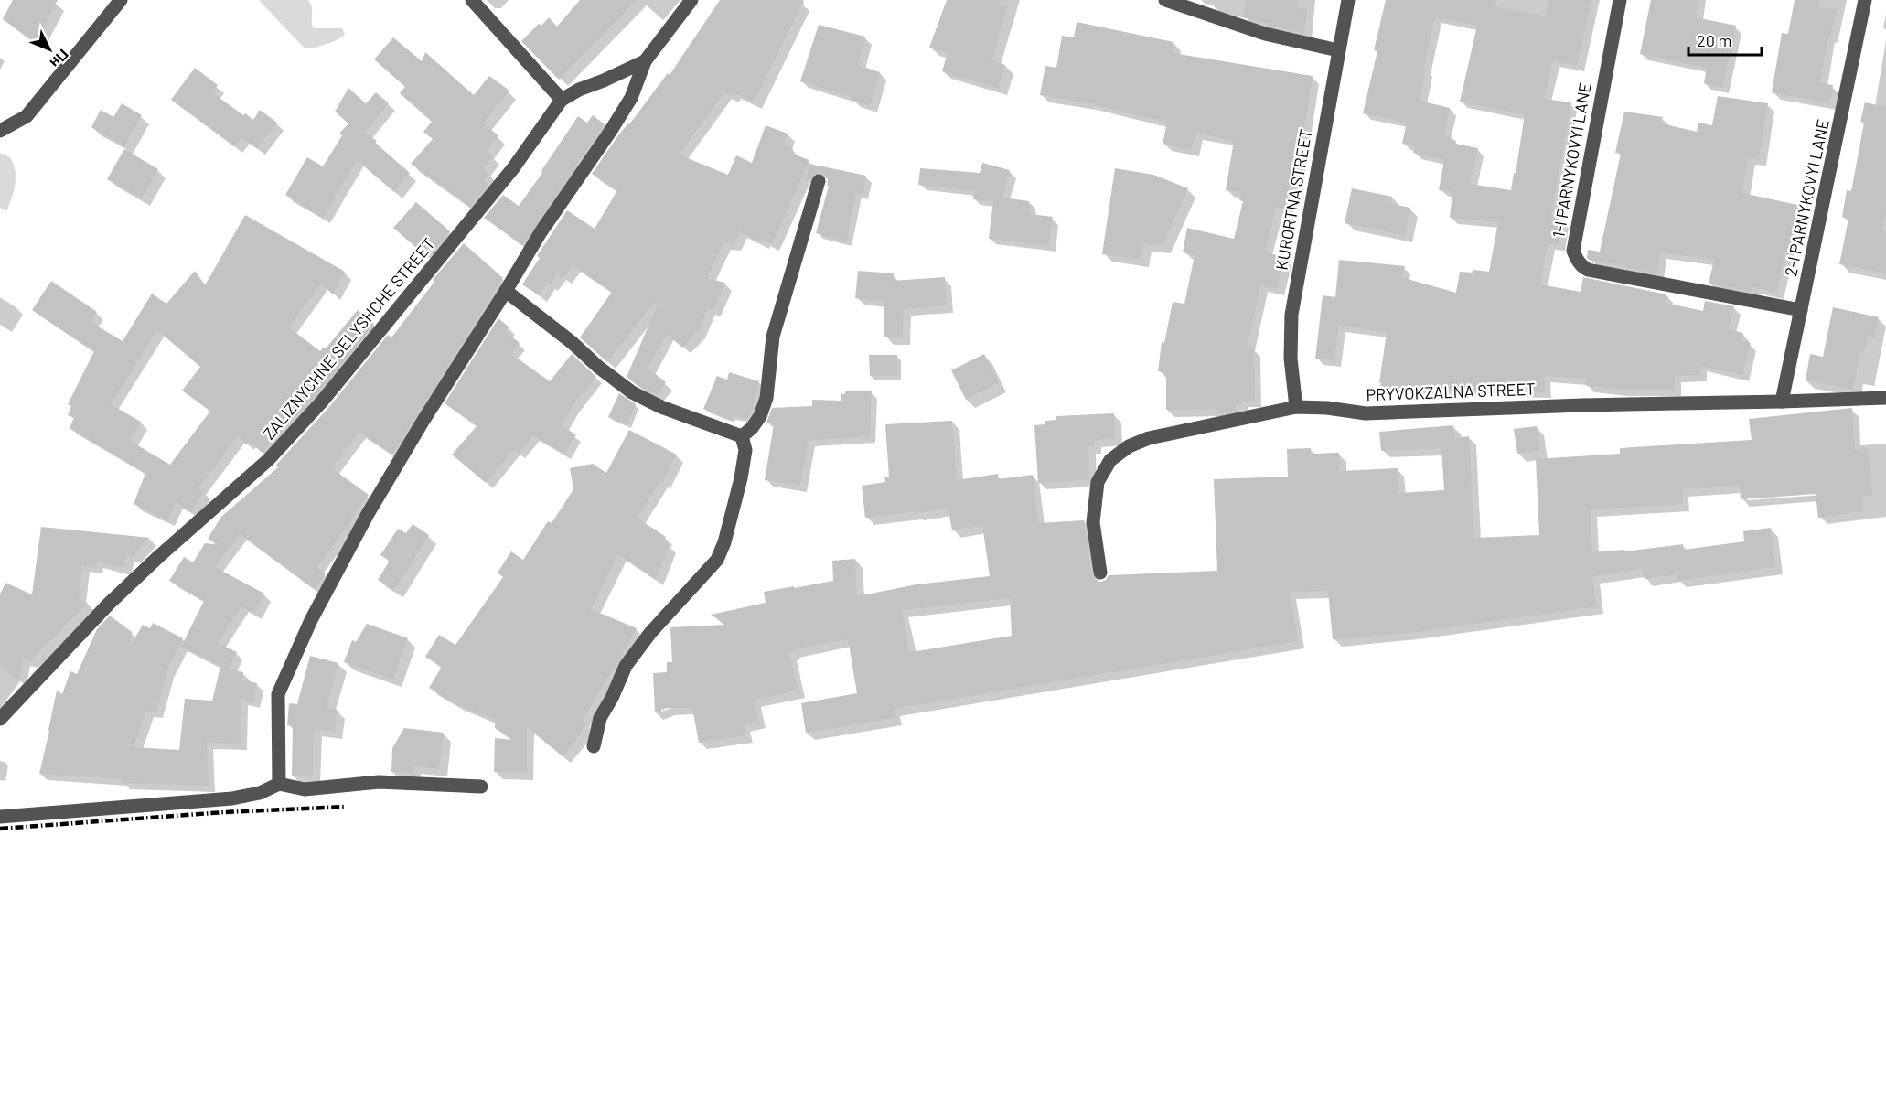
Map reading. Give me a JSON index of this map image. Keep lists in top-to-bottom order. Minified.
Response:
{"streets":{"street":["1-I PARNYKOVYI LANE","2-I PARNYKOVYI LANE","KURORTNA STREET","ZALIZNYCHNE SELYSHCHE STREET","PRYVOKZALNA STREET"]},"crossings":[["1-I PARNYKOVYI LANE","2-I PARNYKOVYI LANE"],["2-I PARNYKOVYI LANE","PRYVOKZALNA STREET"],["KURORTNA STREET","PRYVOKZALNA STREET"]],"scale_bar":"20 m","north":"bottom right"}
